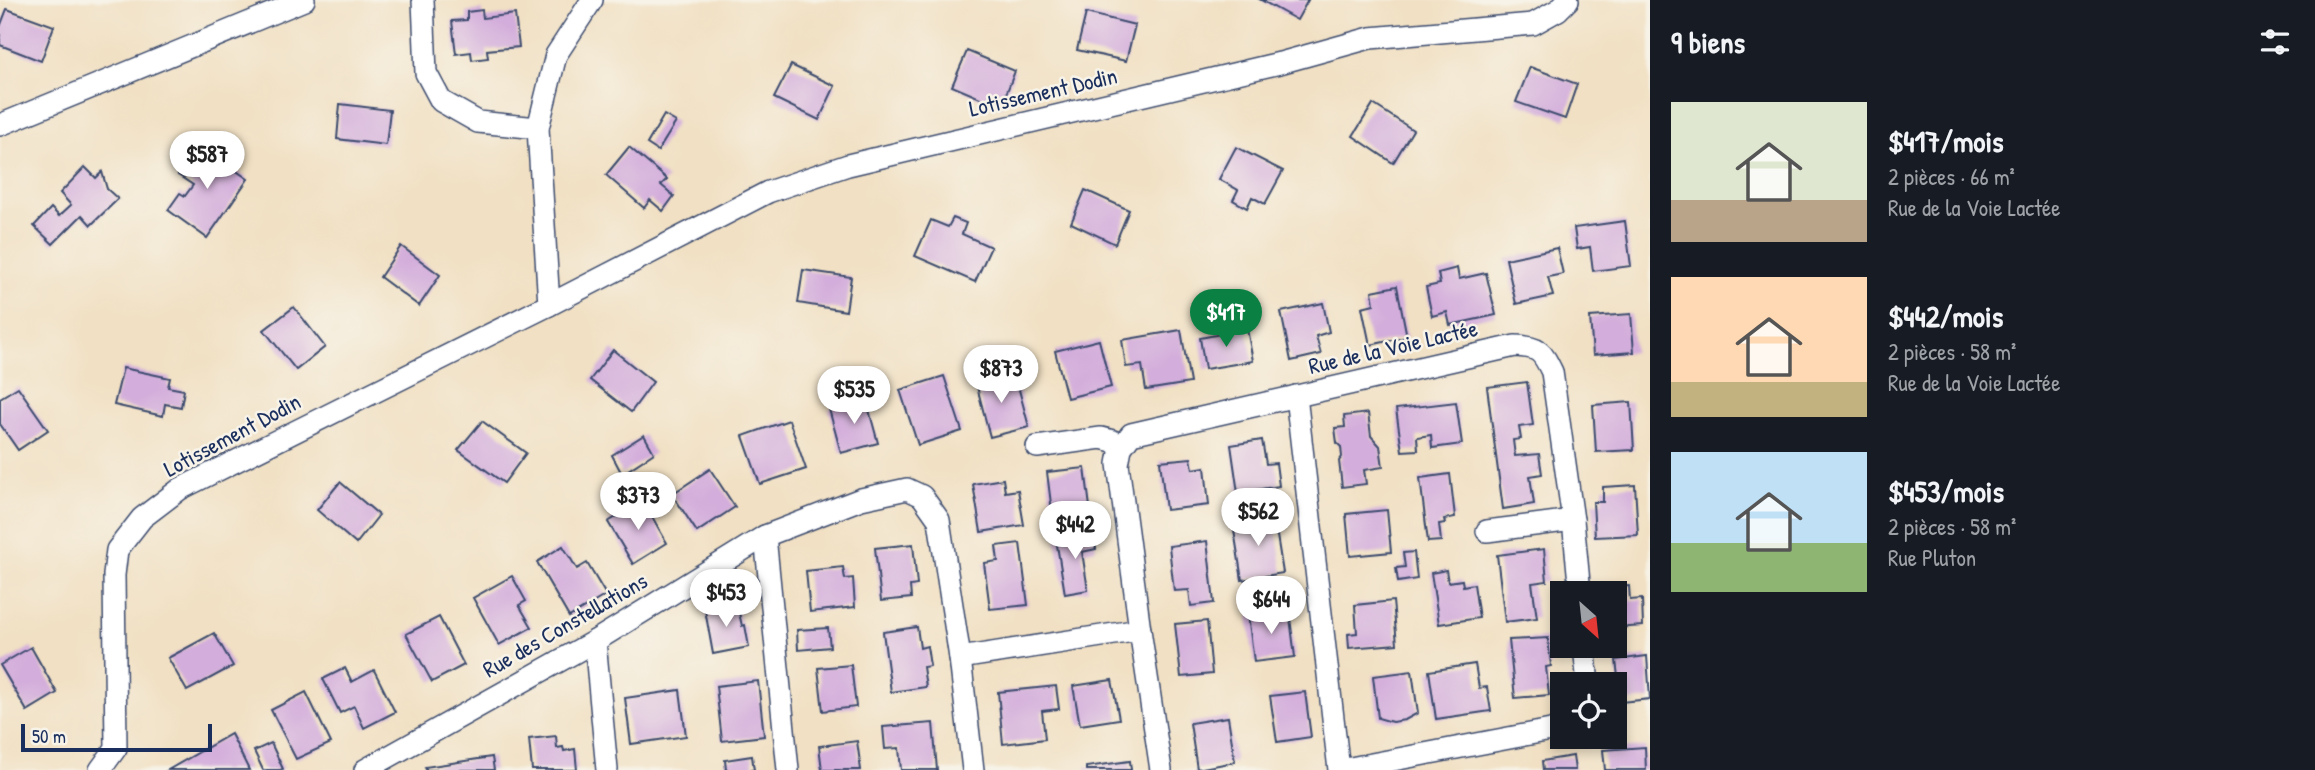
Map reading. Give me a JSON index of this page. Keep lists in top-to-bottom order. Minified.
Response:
{"streets":{"street":["Lotissement Dodin","Rue de la Voie Lactée","Rue des Constellations"]},"scale_bar":"50 m","north":"bottom right","page":{"heading":"9 biens","list":[{"name":"$417/mois","note":"2 pièces · 66 m² · Rue de la Voie Lactée"},{"name":"$442/mois","note":"2 pièces · 58 m² · Rue de la Voie Lactée"},{"name":"$453/mois","note":"2 pièces · 58 m² · Rue Pluton"}],"price":["$587","$417","$873","$535","$373","$562","$442","$453","$644"],"scale":"50 m"}}
